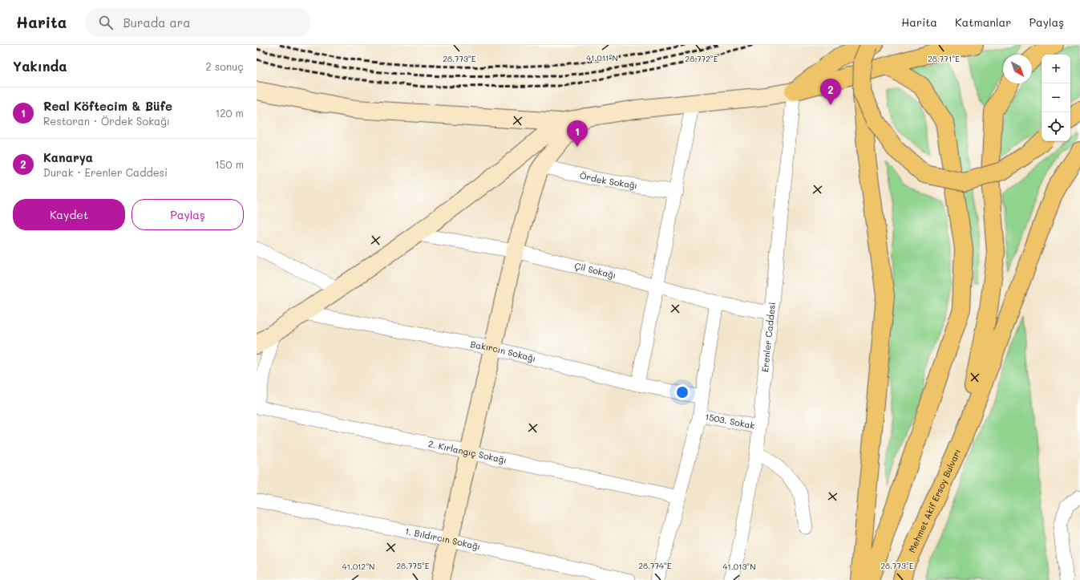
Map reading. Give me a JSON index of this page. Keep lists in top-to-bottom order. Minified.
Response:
{"streets":{"main road":["Mehmet Akif Ersoy Bulvarı"],"street":["Ördek Sokağı","Çil Sokağı","Erenler Caddesi","Bakırcın Sokağı","1503. Sokak","2. Kırlangıç Sokağı","1. Bıldırcın Sokağı"]},"crossings":[["Çil Sokağı","Erenler Caddesi"],["Erenler Caddesi","1503. Sokak"]],"north":"bottom right","page":{"header":"Harita","search":"Burada ara","nav":["Harita","Katmanlar","Paylaş"],"heading":["Yakında","2 sonuç"],"map_buttons":["+","−"],"pins":["2","1"],"list":[{"mark":"1","name":"Real Köftecim & Büfe","note":"Restoran · Ördek Sokağı","value":"120 m"},{"mark":"2","name":"Kanarya","note":"Durak · Erenler Caddesi","value":"150 m"}],"buttons":["Kaydet","Paylaş"]},"coordinates":["41.011°N","28.772°E","28.771°E","28.773°E","28.775°E","28.774°E","41.012°N","41.013°N"]}
